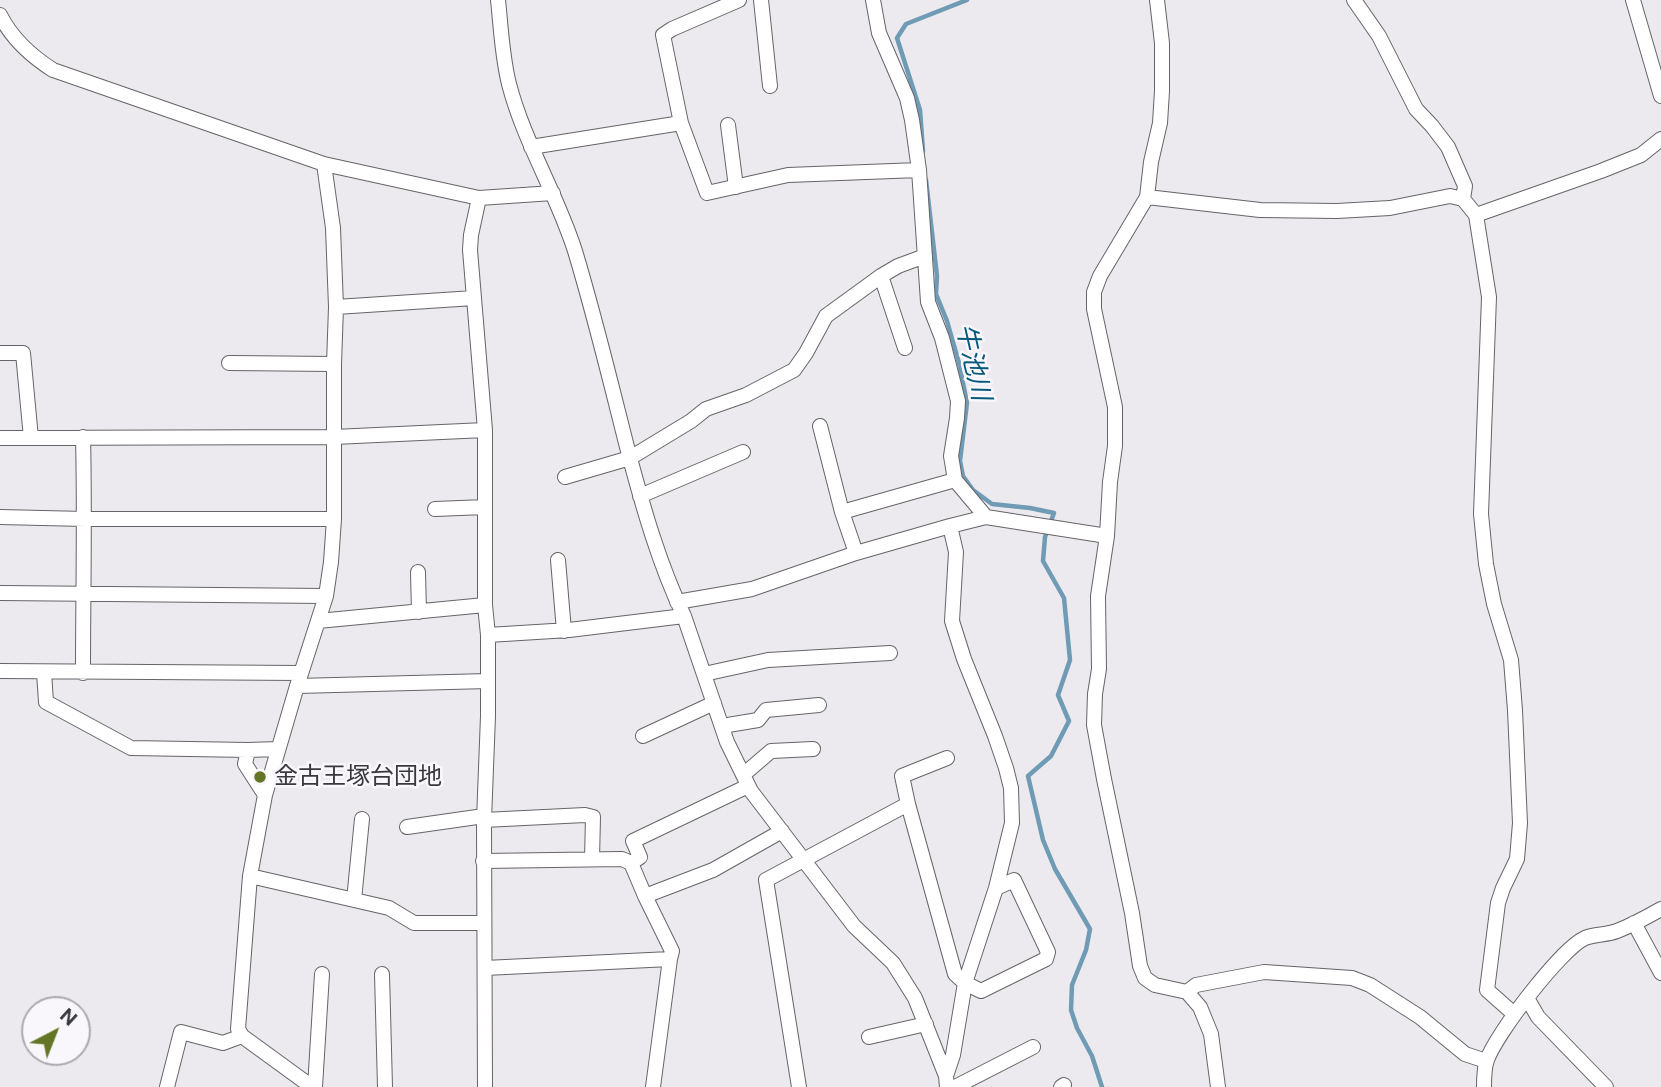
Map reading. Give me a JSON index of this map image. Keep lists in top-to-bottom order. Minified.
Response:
{"water":["牛池川"],"places":["金古王塚台団地"],"north":"top right"}
